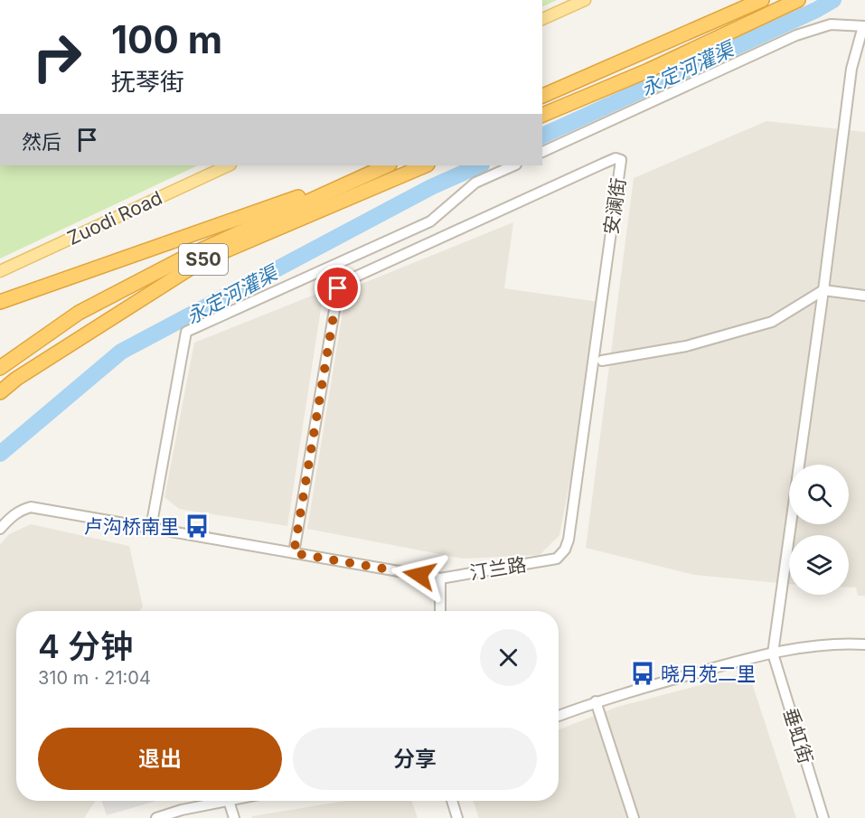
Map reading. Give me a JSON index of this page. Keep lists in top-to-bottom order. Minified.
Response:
{"streets":{"highway":["S50"],"main road":["Zuodi Road"],"street":["安澜街","汀兰路","垂虹街"]},"crossings":[["安澜街","汀兰路"]],"water":["永定河灌渠"],"places":{"bus stop":["卢沟桥南里","晓月苑二里"]},"page":{"turn":["100 m","抚琴街"],"then":"然后","heading":["4 分钟","310 m · 21:04"],"buttons":["退出","分享"]}}
